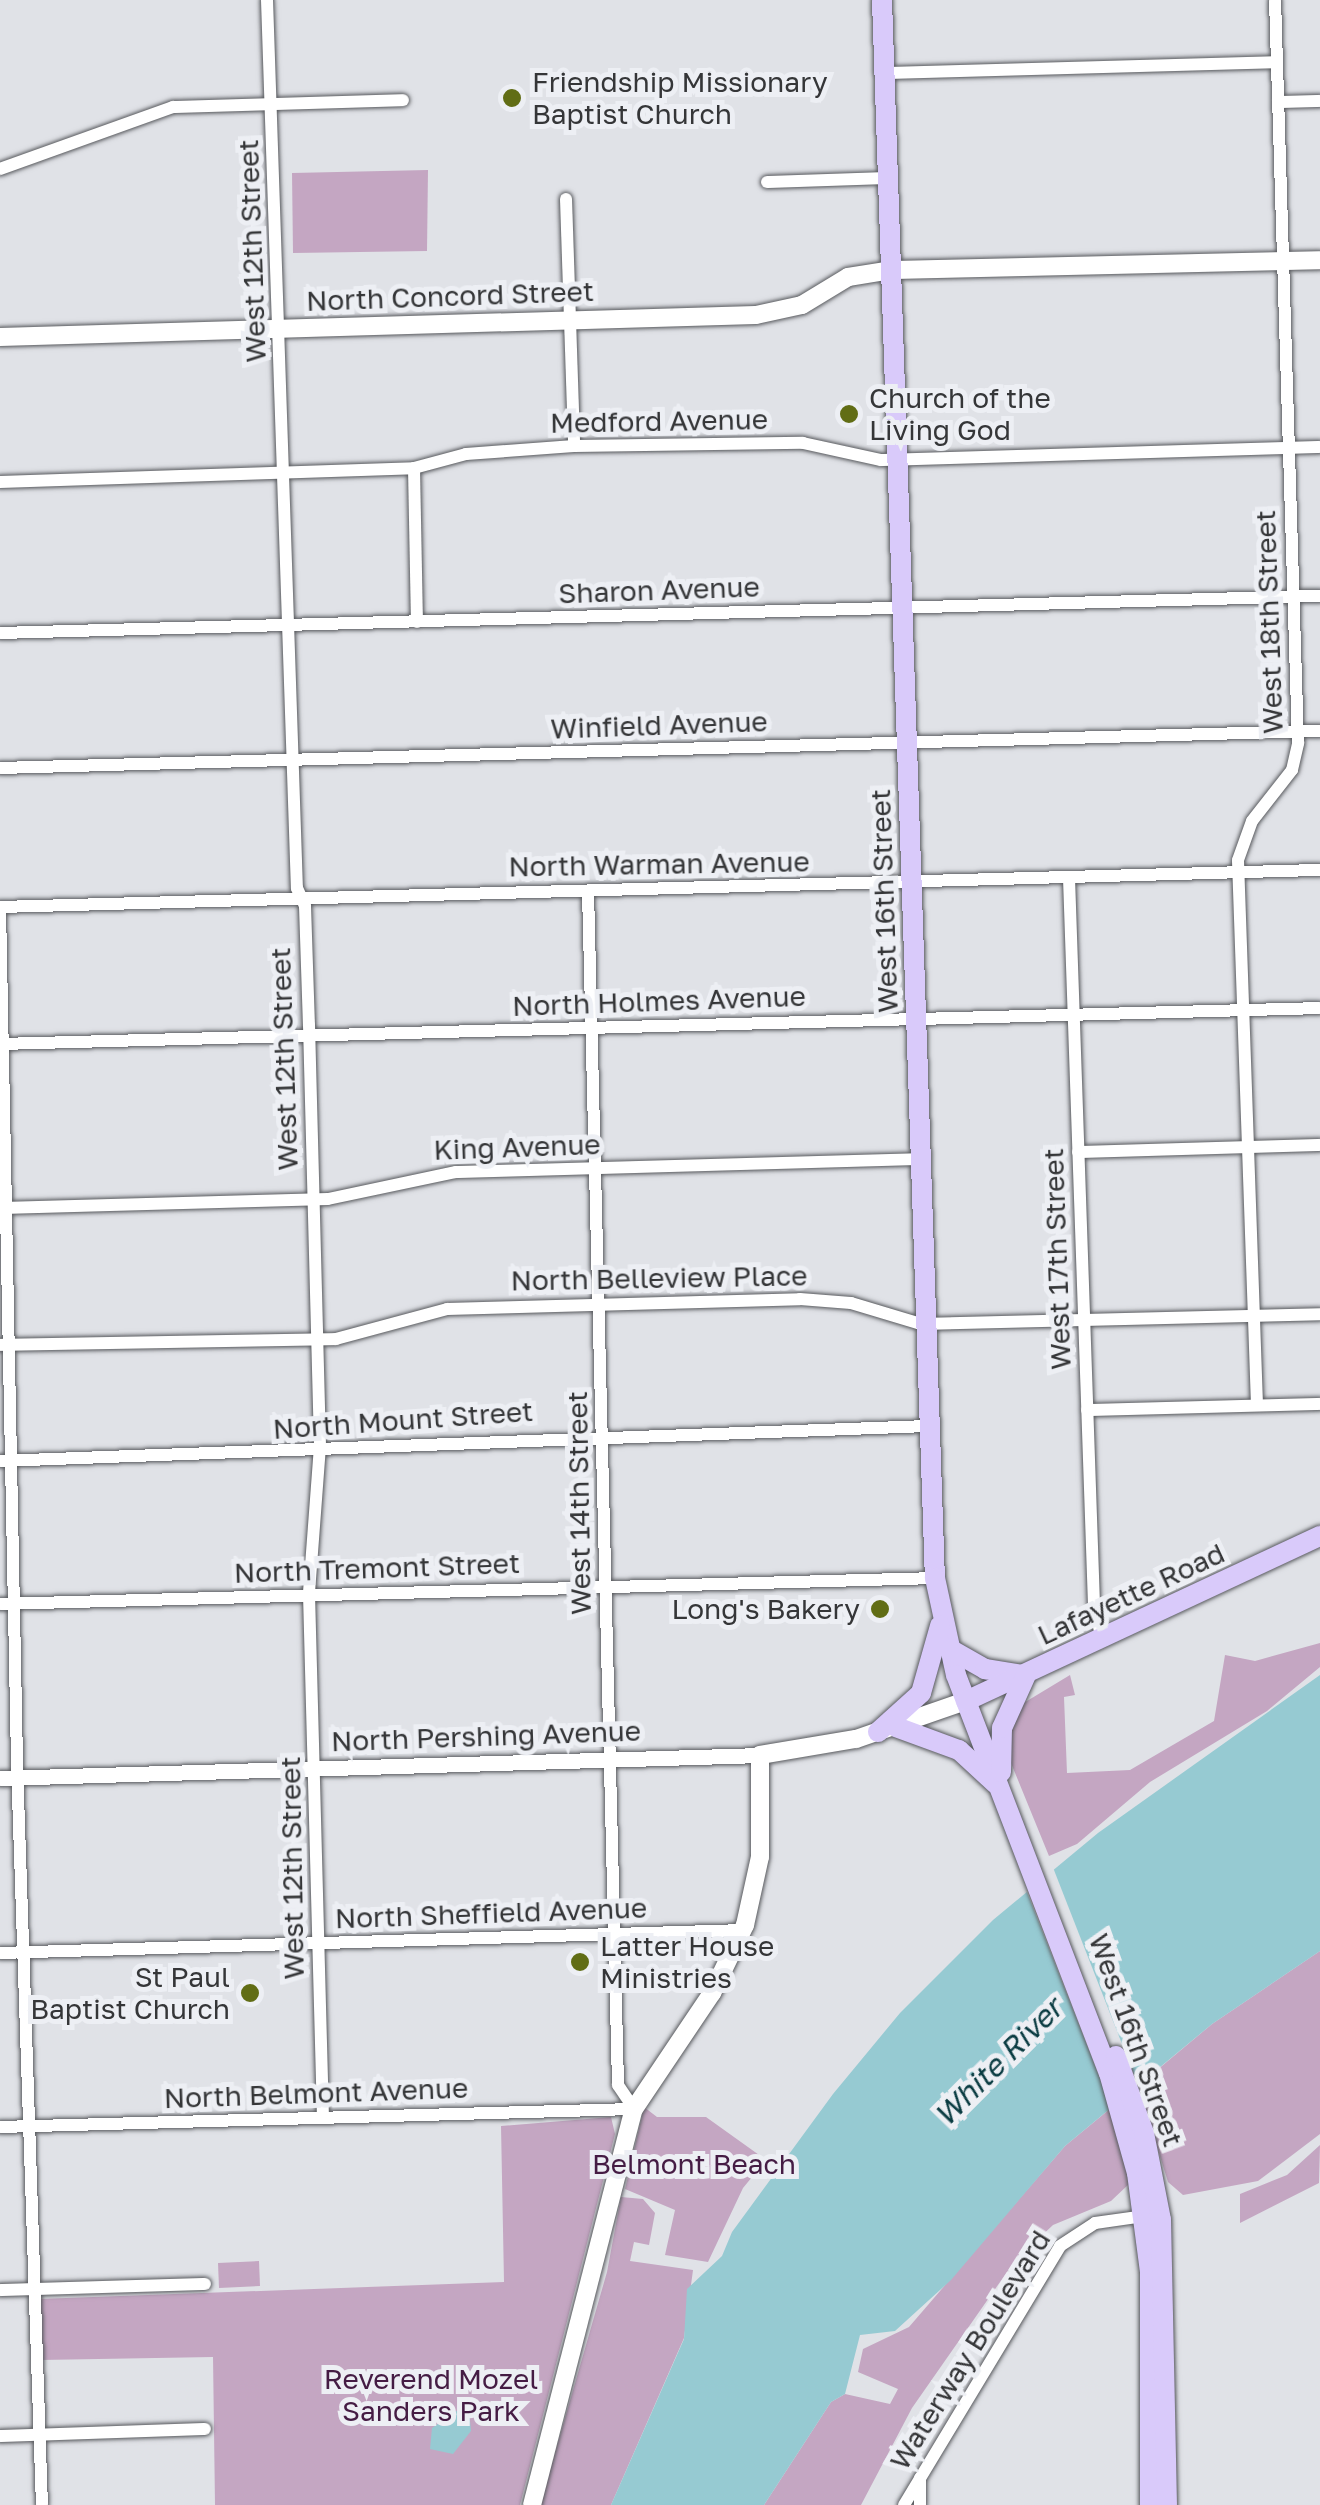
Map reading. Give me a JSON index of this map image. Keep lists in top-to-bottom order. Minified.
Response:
{"streets":{"main road":["North Concord Street","West 16th Street","Lafayette Road","North Pershing Avenue"],"street":["West 12th Street","Medford Avenue","Sharon Avenue","West 18th Street","Winfield Avenue","North Warman Avenue","North Holmes Avenue","King Avenue","West 17th Street","North Belleview Place","North Mount Street","West 14th Street","North Tremont Street","North Sheffield Avenue","North Belmont Avenue","Waterway Boulevard"]},"crossings":[["West 12th Street","North Concord Street"],["West 12th Street","Medford Avenue"],["West 12th Street","Sharon Avenue"],["West 12th Street","Winfield Avenue"],["West 12th Street","North Warman Avenue"],["West 12th Street","North Holmes Avenue"],["West 12th Street","King Avenue"],["West 12th Street","North Belleview Place"],["West 12th Street","North Mount Street"],["West 12th Street","North Tremont Street"],["West 12th Street","North Pershing Avenue"],["West 12th Street","North Sheffield Avenue"],["West 12th Street","North Belmont Avenue"],["North Concord Street","West 18th Street"],["North Concord Street","West 16th Street"],["Medford Avenue","West 18th Street"],["Medford Avenue","West 16th Street"],["Sharon Avenue","West 18th Street"],["Sharon Avenue","West 16th Street"],["West 18th Street","Winfield Avenue"],["West 18th Street","North Warman Avenue"],["West 18th Street","North Holmes Avenue"],["West 18th Street","North Belleview Place"],["Winfield Avenue","West 16th Street"],["North Warman Avenue","West 16th Street"],["North Warman Avenue","West 17th Street"],["North Warman Avenue","West 14th Street"],["West 16th Street","North Holmes Avenue"],["West 16th Street","King Avenue"],["West 16th Street","North Belleview Place"],["West 16th Street","North Mount Street"],["West 16th Street","North Tremont Street"],["West 16th Street","Lafayette Road"],["West 16th Street","North Pershing Avenue"],["West 16th Street","Waterway Boulevard"],["North Holmes Avenue","West 17th Street"],["North Holmes Avenue","West 14th Street"],["King Avenue","West 14th Street"],["West 17th Street","North Belleview Place"],["West 17th Street","Lafayette Road"],["North Belleview Place","West 14th Street"],["North Mount Street","West 14th Street"],["West 14th Street","North Tremont Street"],["West 14th Street","North Pershing Avenue"],["West 14th Street","North Sheffield Avenue"],["West 14th Street","North Belmont Avenue"],["Lafayette Road","North Pershing Avenue"]],"water":["White River"],"parks":["Belmont Beach","Reverend Mozel Sanders Park"],"places":["Friendship Missionary Baptist Church","Church of the Living God","Long's Bakery","Latter House Ministries","St Paul Baptist Church"]}
